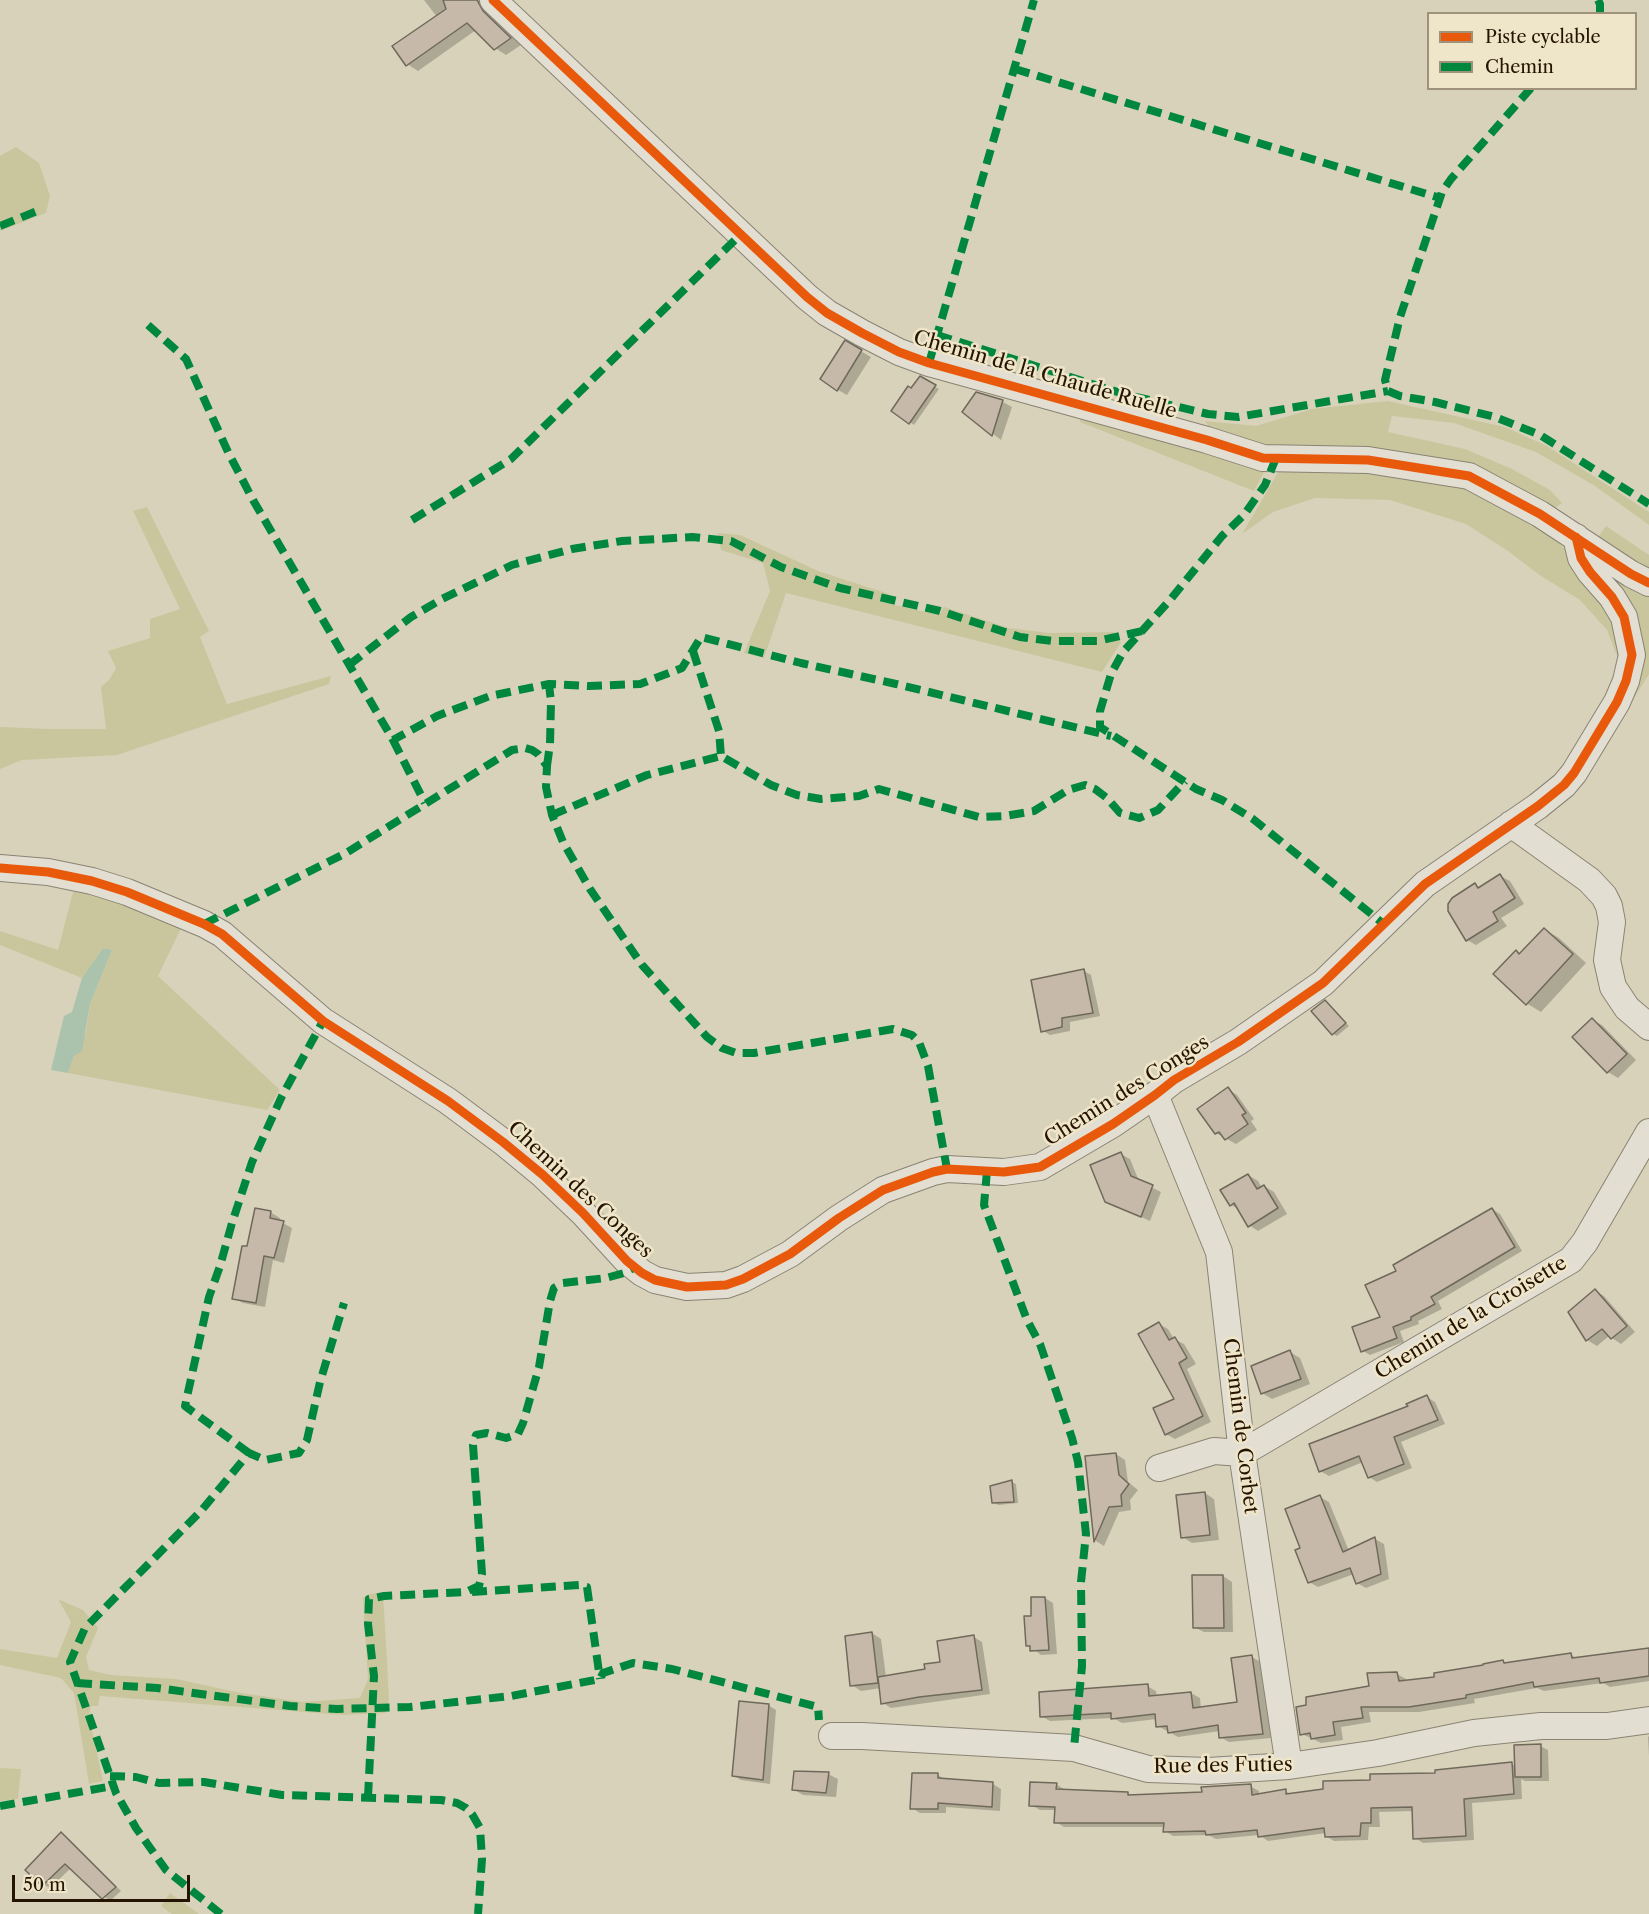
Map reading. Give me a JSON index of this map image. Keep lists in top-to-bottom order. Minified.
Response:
{"streets":{"street":["Chemin de la Chaude Ruelle","Chemin des Conges","Chemin de la Croisette","Chemin de Corbet","Rue des Futies"]},"crossings":[["Chemin de la Chaude Ruelle","Chemin des Conges"],["Chemin des Conges","Chemin de Corbet"],["Chemin de la Croisette","Chemin de Corbet"],["Chemin de Corbet","Rue des Futies"]],"legend":["Piste cyclable","Chemin"],"scale_bar":"50 m"}
